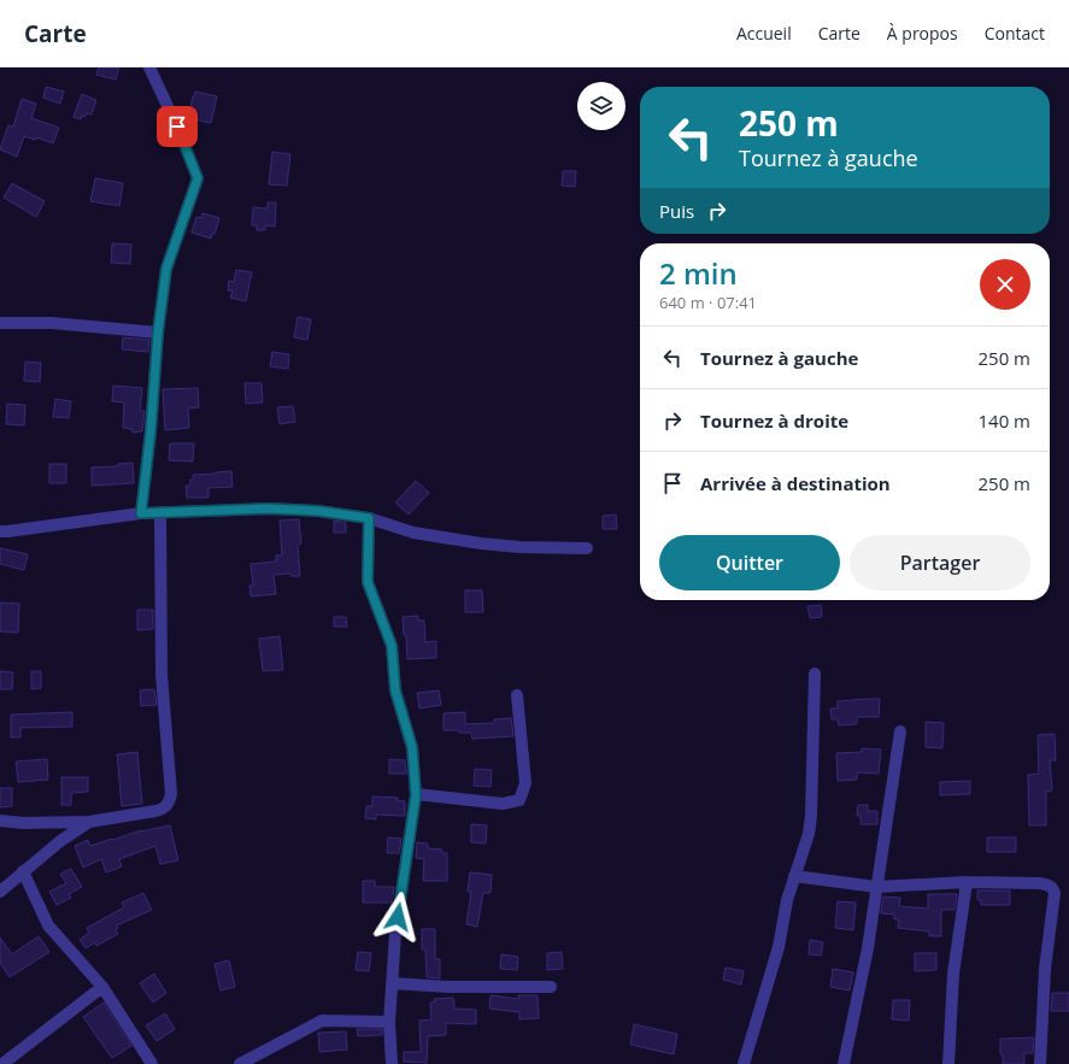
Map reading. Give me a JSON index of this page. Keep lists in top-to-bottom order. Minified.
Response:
{"page":{"header":"Carte","nav":["Accueil","Carte","À propos","Contact"],"turn":["250 m","Tournez à gauche"],"then":"Puis","heading":["2 min","640 m · 07:41"],"list":[{"name":"Tournez à gauche","value":"250 m"},{"name":"Tournez à droite","value":"140 m"},{"name":"Arrivée à destination","value":"250 m"}],"buttons":["Quitter","Partager"]}}
